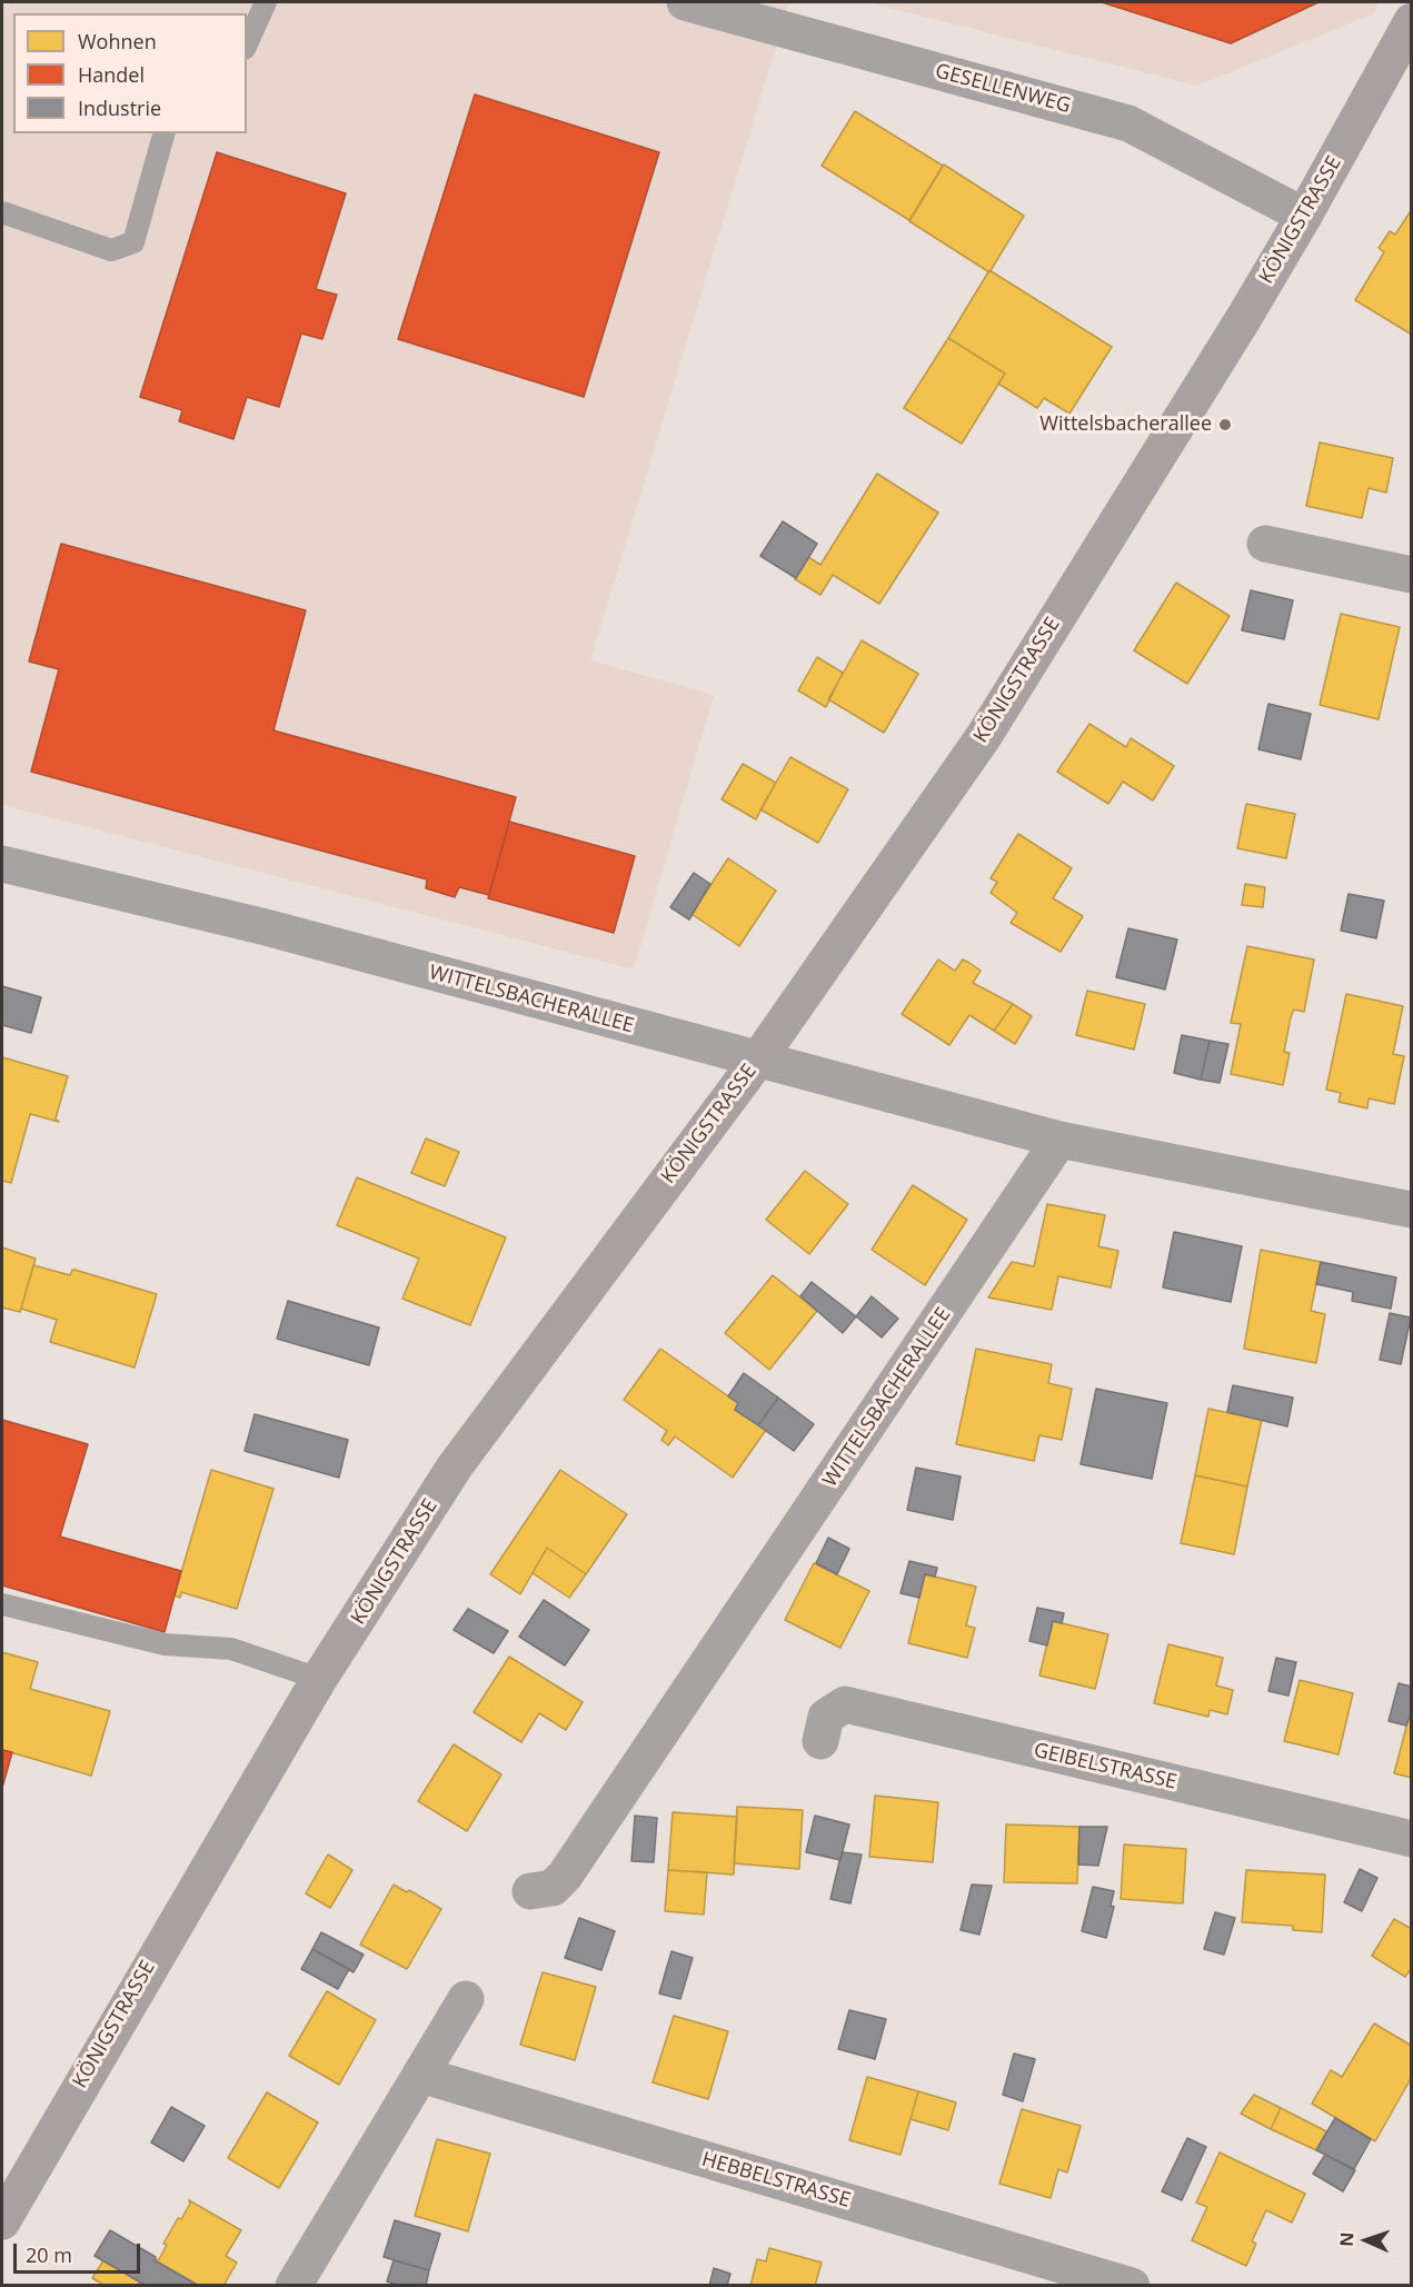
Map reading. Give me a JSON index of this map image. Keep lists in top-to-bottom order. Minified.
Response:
{"streets":{"main road":["KÖNIGSTRASSE"],"street":["GESELLENWEG","WITTELSBACHERALLEE","GEIBELSTRASSE","HEBBELSTRASSE"]},"crossings":[["GESELLENWEG","KÖNIGSTRASSE"],["KÖNIGSTRASSE","WITTELSBACHERALLEE"]],"places":["Wittelsbacherallee"],"legend":["Wohnen","Handel","Industrie"],"scale_bar":"20 m","north":"left"}
